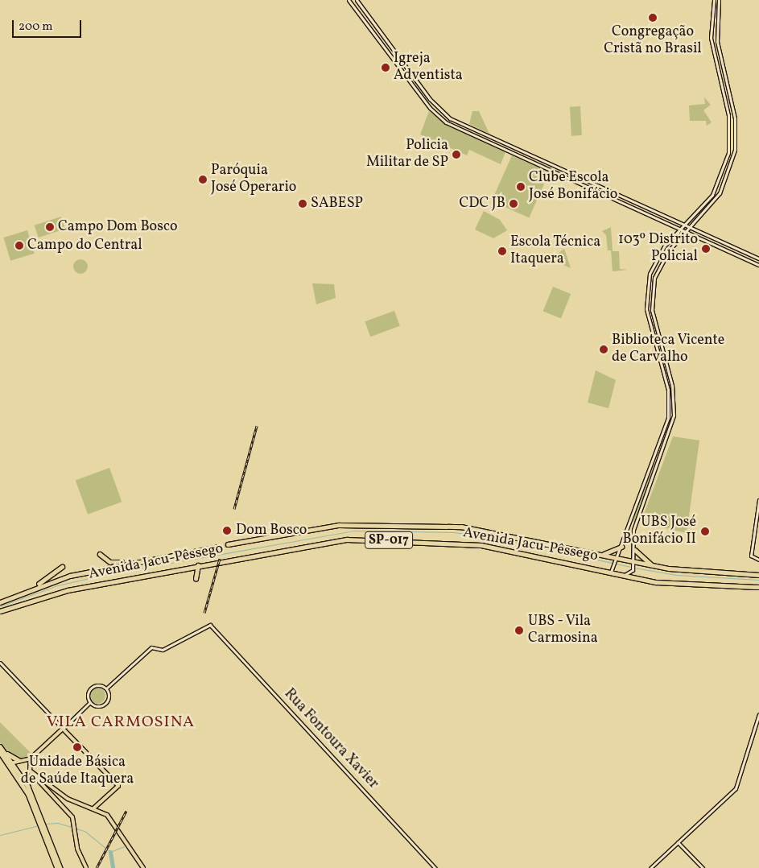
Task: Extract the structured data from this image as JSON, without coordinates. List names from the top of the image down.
{
  "streets": {
    "highway": ["SP-017", "Avenida Jacu-Pêssego"],
    "main road": ["Rua Fontoura Xavier"]
  },
  "districts": ["VILA CARMOSINA"],
  "places": [
    "Congregação Cristã no Brasil",
    "Igreja Adventista",
    "Policia Militar de SP",
    "Paróquia José Operario",
    "Clube Escola José Bonifácio",
    "SABESP",
    "CDC JB",
    "Campo Dom Bosco",
    "Campo do Central",
    "103º Distrito Policial",
    "Escola Técnica Itaquera",
    "Biblioteca Vicente de Carvalho",
    "Dom Bosco",
    "UBS José Bonifácio II",
    "UBS - Vila Carmosina",
    "Unidade Básica de Saúde Itaquera"
  ],
  "scale_bar": "200 m"
}
